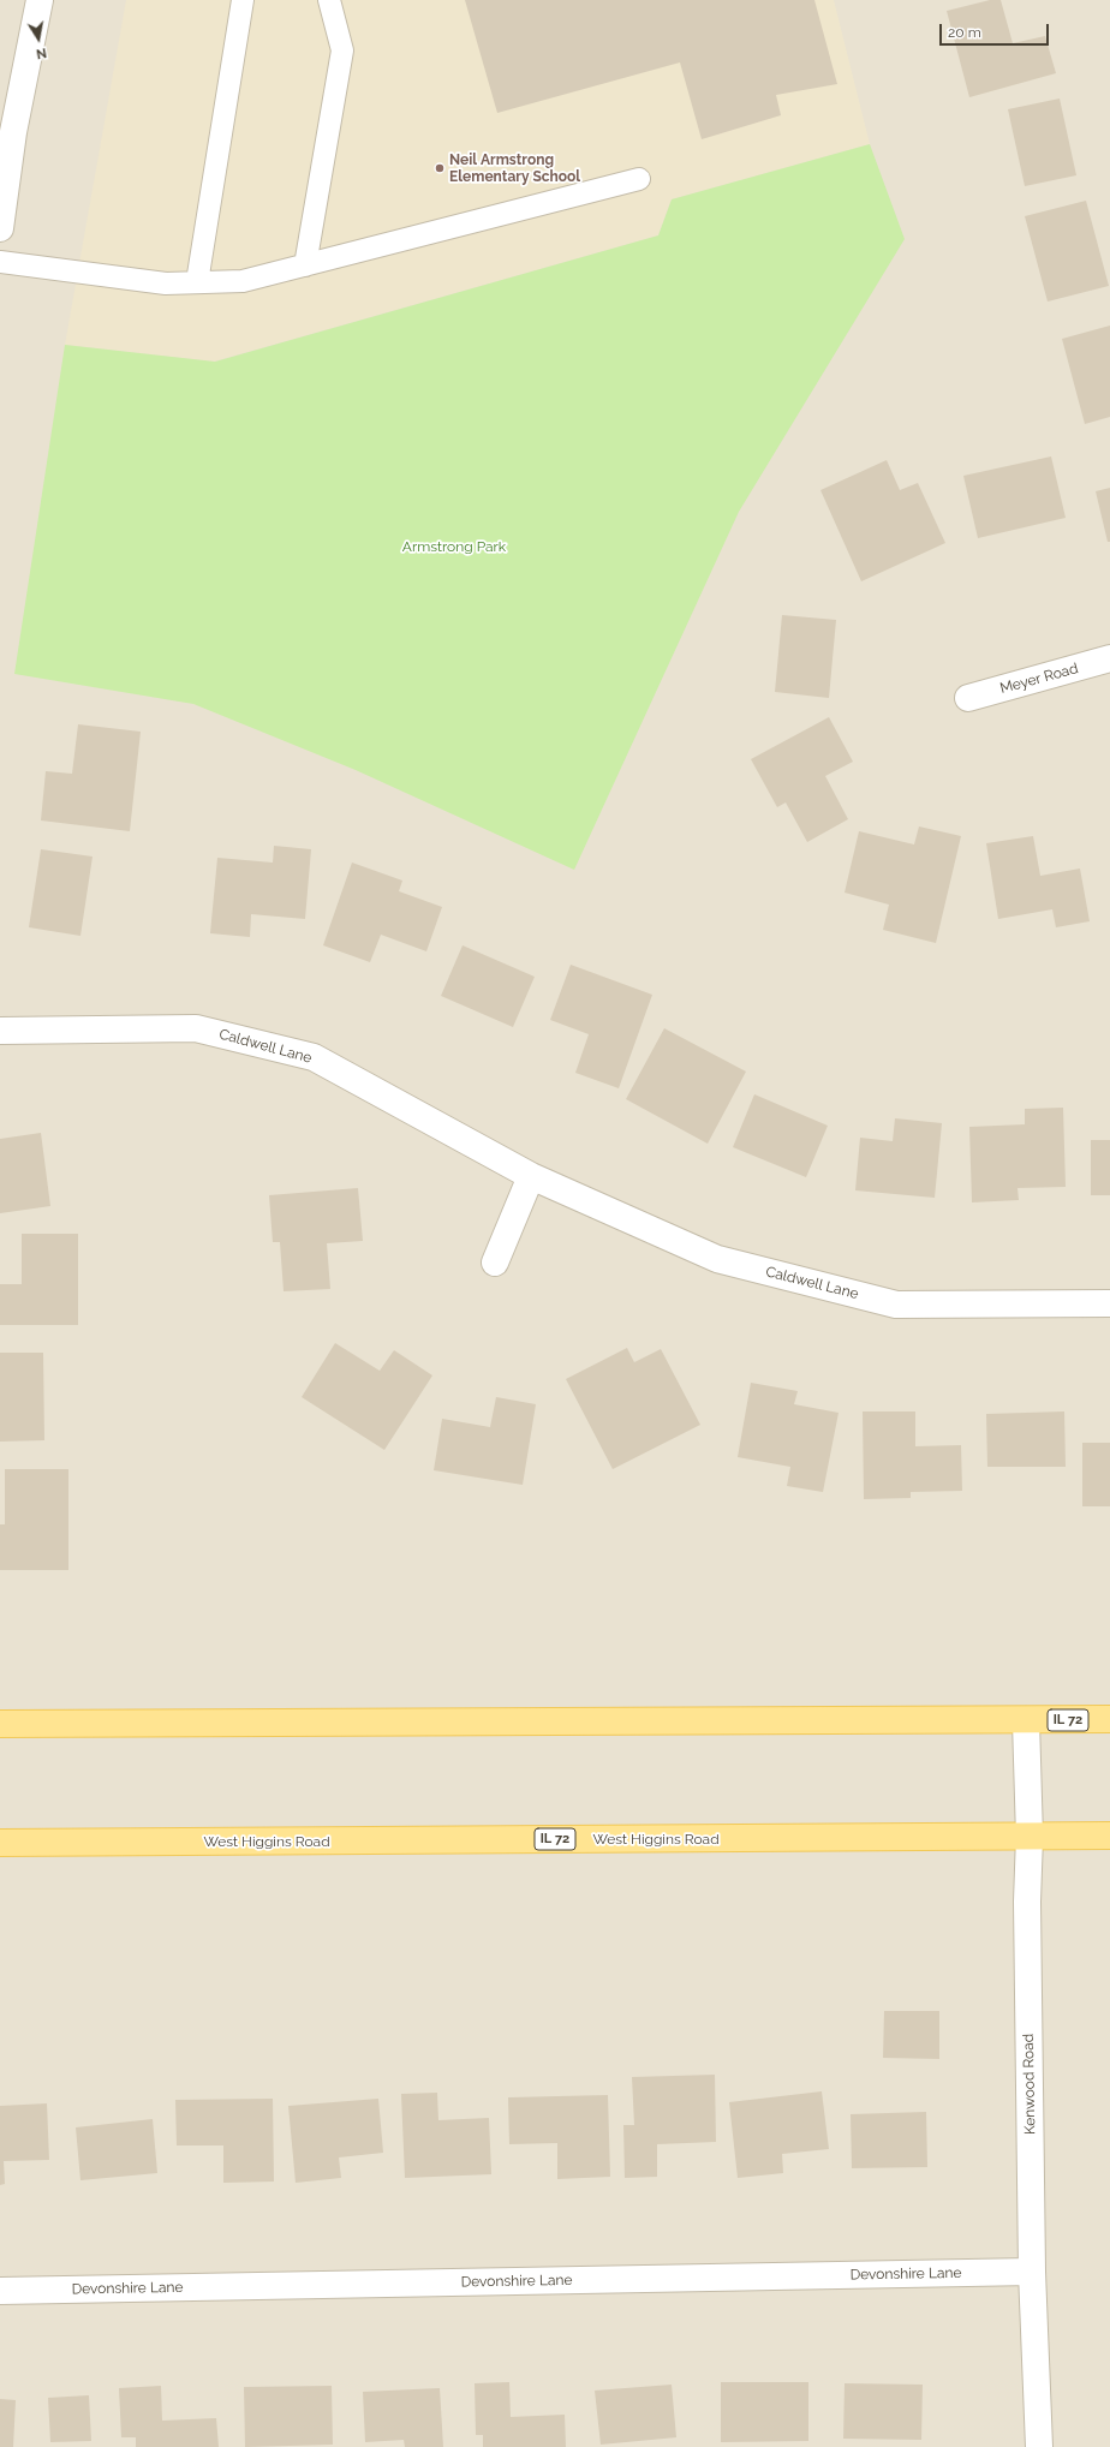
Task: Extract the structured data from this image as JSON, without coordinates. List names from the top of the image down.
{
  "streets": {
    "main road": ["IL 72", "West Higgins Road"],
    "street": [
      "Meyer Road",
      "Caldwell Lane",
      "Kenwood Road",
      "Devonshire Lane"
    ]
  },
  "crossings": [
    ["IL 72", "Kenwood Road"],
    ["West Higgins Road", "Kenwood Road"],
    ["Kenwood Road", "Devonshire Lane"]
  ],
  "parks": ["Armstrong Park"],
  "places": ["Neil Armstrong Elementary School"],
  "scale_bar": "20 m",
  "north": "bottom"
}
